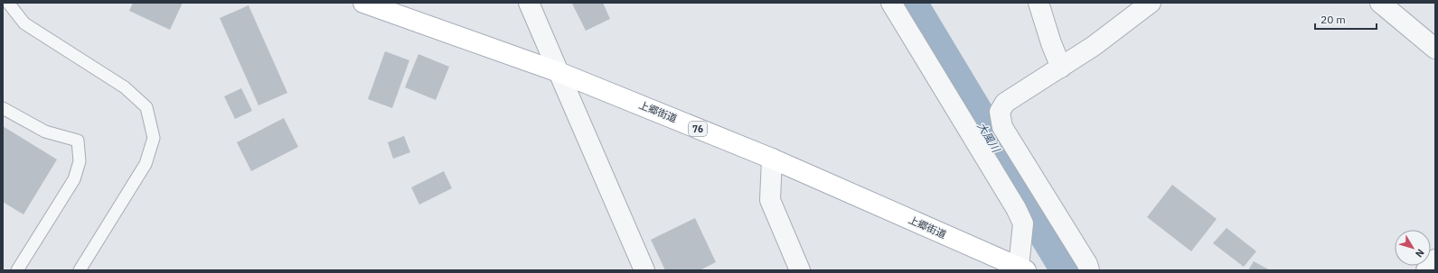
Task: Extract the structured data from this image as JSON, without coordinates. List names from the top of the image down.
{
  "streets": {
    "main road": ["上郷街道", "76"]
  },
  "water": ["大風川"],
  "scale_bar": "20 m",
  "north": "bottom right"
}
